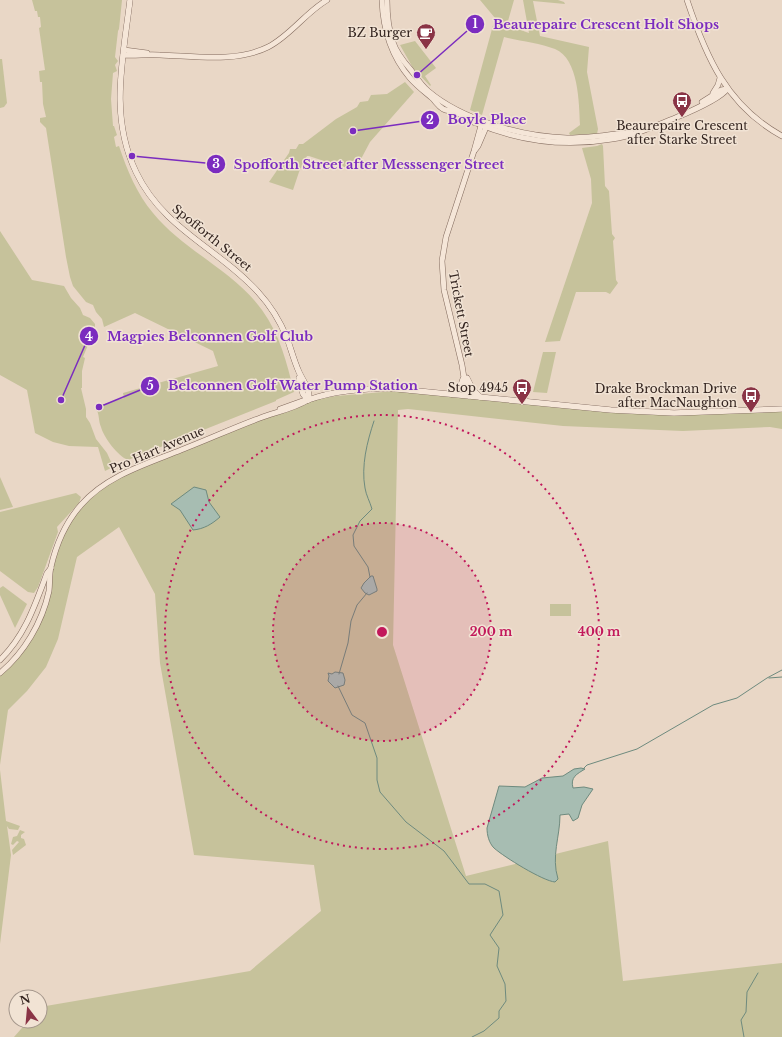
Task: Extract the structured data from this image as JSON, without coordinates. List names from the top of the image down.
{
  "streets": {
    "main road": ["Spofforth Street"],
    "street": ["Trickett Street", "Pro Hart Avenue"]
  },
  "crossings": [
    ["Spofforth Street", "Pro Hart Avenue"]
  ],
  "places": {
    "cafe": ["BZ Burger"],
    "other": [
      "Beaurepaire Crescent Holt Shops",
      "Boyle Place",
      "Spofforth Street after Messsenger Street",
      "Magpies Belconnen Golf Club",
      "Belconnen Golf Water Pump Station"
    ],
    "bus stop": ["Beaurepaire Crescent after Starke Street", "Stop 4945", "Drake Brockman Drive after MacNaughton"]
  },
  "north": "top",
  "rings": ["200 m", "400 m"]
}
